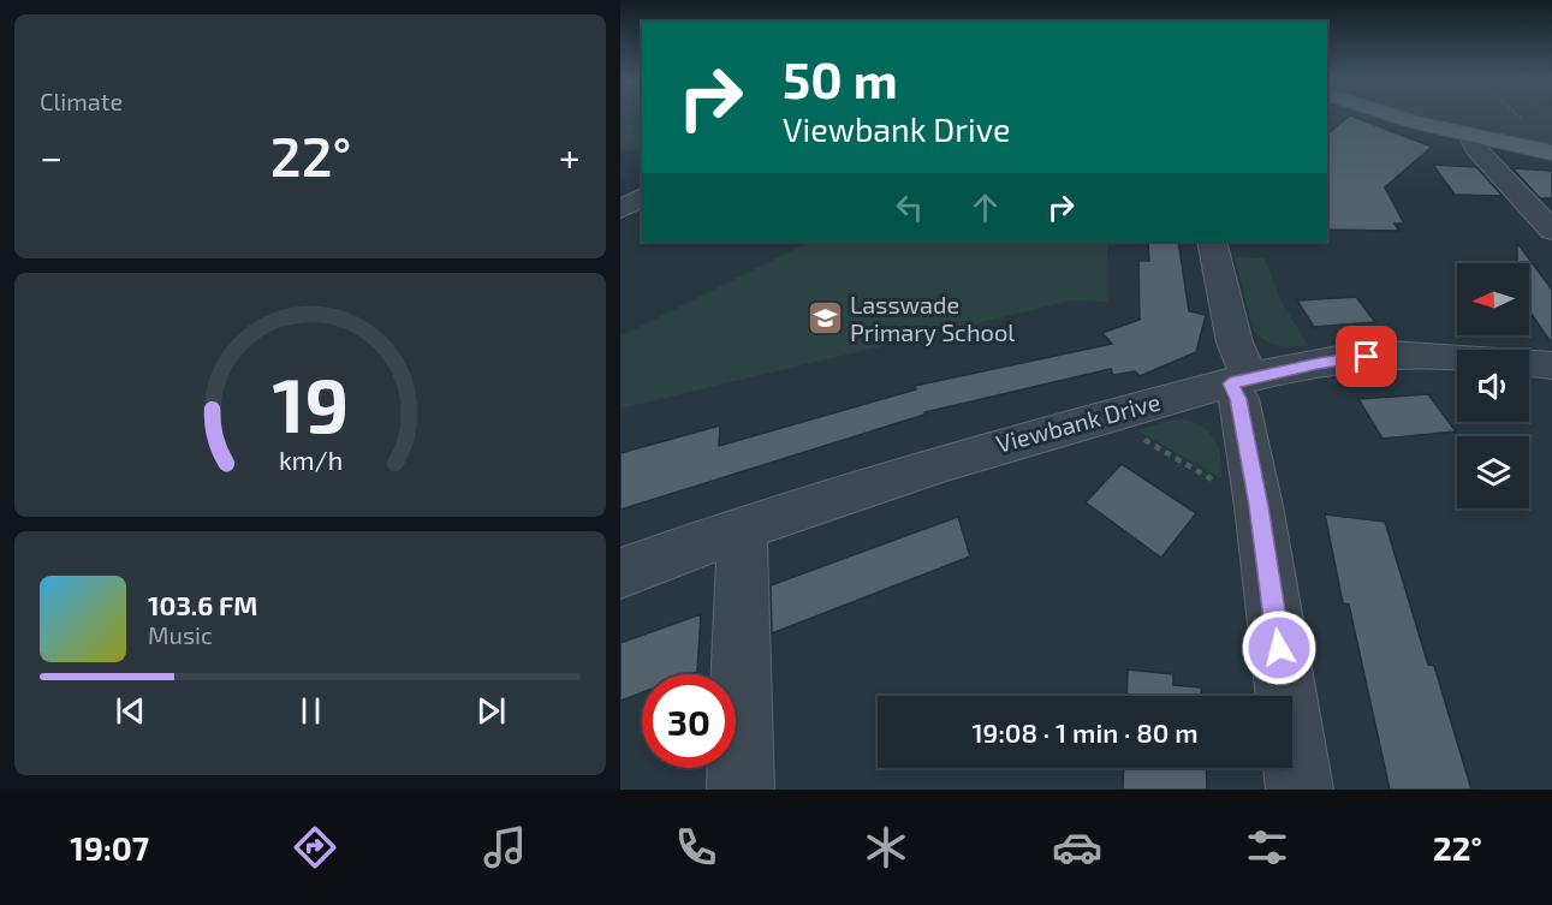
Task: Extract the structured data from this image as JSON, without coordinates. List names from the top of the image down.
{
  "streets": {
    "street": ["Viewbank Drive"]
  },
  "places": {
    "school or university": ["Lasswade Primary School"]
  },
  "north": "left",
  "page": {
    "tile": "Climate",
    "turn": ["50 m", "Viewbank Drive"],
    "heat": ["−", "22°", "+"],
    "song": ["103.6 FM", "Music"],
    "limit": "30",
    "trip": "19:08 · 1 min · 80 m",
    "tabs": ["19:07", "22°"],
    "gauge": ["19", "km/h"]
  }
}
